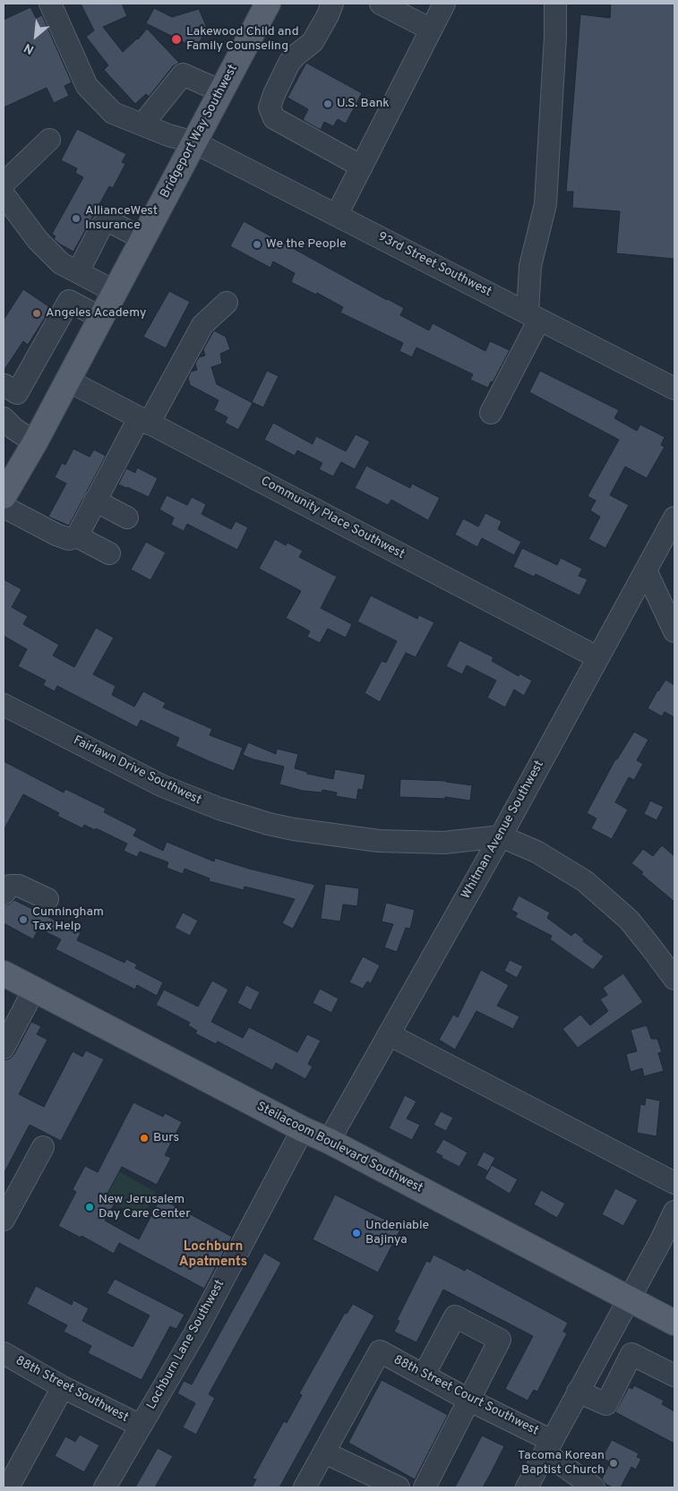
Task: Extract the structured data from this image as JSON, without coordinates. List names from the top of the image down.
{
  "streets": {
    "main road": ["Bridgeport Way Southwest", "Steilacoom Boulevard Southwest"],
    "street": [
      "93rd Street Southwest",
      "Community Place Southwest",
      "Fairlawn Drive Southwest",
      "Whitman Avenue Southwest",
      "Lochburn Lane Southwest",
      "88th Street Southwest",
      "88th Street Court Southwest"
    ]
  },
  "crossings": [
    ["Bridgeport Way Southwest", "93rd Street Southwest"],
    ["Bridgeport Way Southwest", "Community Place Southwest"],
    ["Community Place Southwest", "Whitman Avenue Southwest"],
    ["Fairlawn Drive Southwest", "Whitman Avenue Southwest"],
    ["Whitman Avenue Southwest", "Steilacoom Boulevard Southwest"],
    ["Steilacoom Boulevard Southwest", "Lochburn Lane Southwest"],
    ["Lochburn Lane Southwest", "88th Street Southwest"]
  ],
  "districts": ["Lochburn Apatments"],
  "places": [
    "Lakewood Child and Family Counseling",
    "U.S. Bank",
    "AllianceWest Insurance",
    "We the People",
    "Angeles Academy",
    "Cunningham Tax Help",
    "Burs",
    "New Jerusalem Day Care Center",
    "Undeniable Bajinya",
    "Tacoma Korean Baptist Church"
  ],
  "north": "bottom left"
}
